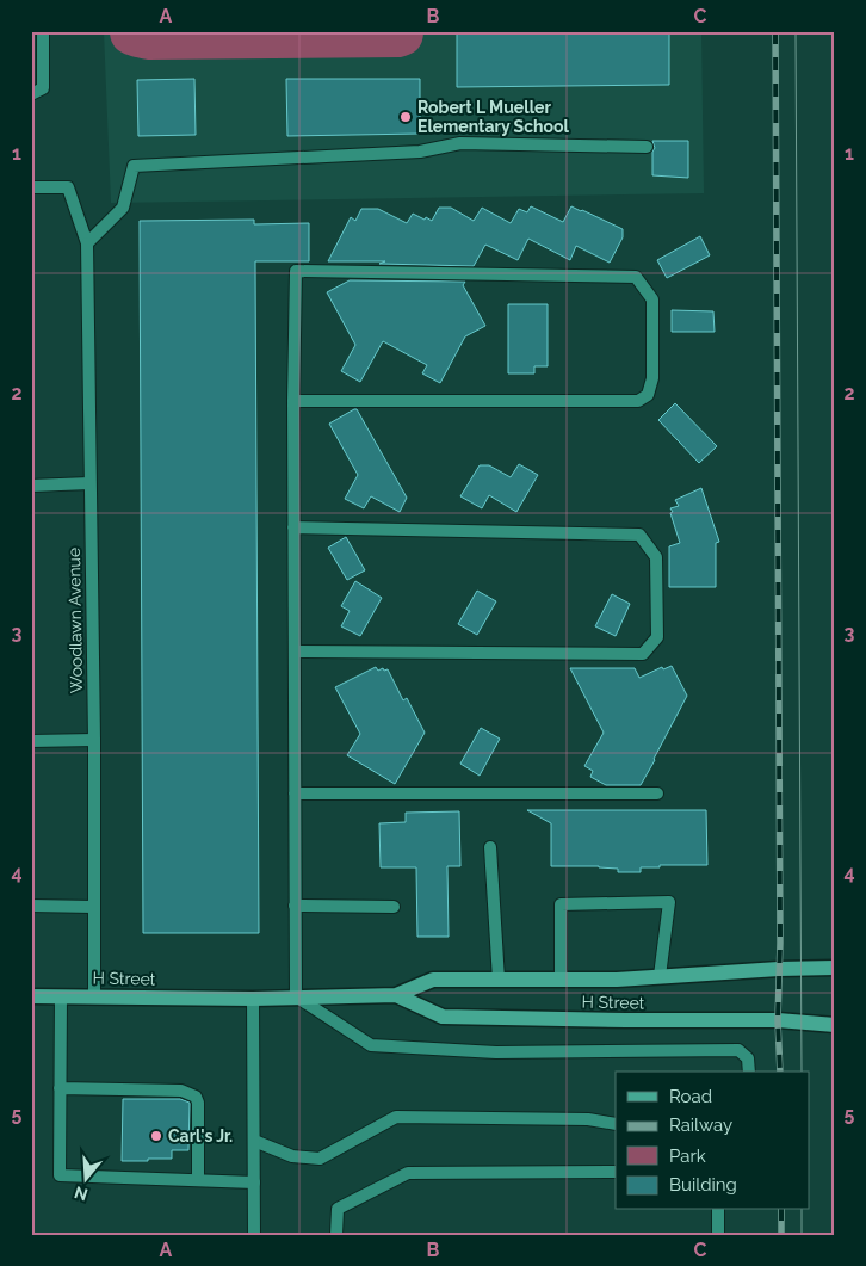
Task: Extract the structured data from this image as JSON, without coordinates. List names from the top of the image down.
{
  "streets": {
    "main road": ["H Street"],
    "street": ["Woodlawn Avenue"]
  },
  "crossings": [
    ["Woodlawn Avenue", "H Street"]
  ],
  "places": ["Robert L Mueller Elementary School", "Carl's Jr."],
  "legend": [
    "Road",
    "Railway",
    "Park",
    "Building"
  ],
  "north": "bottom",
  "grid": {
    "columns": ["A", "B", "C"],
    "rows": [
      "1",
      "2",
      "3",
      "4",
      "5"
    ]
  }
}
